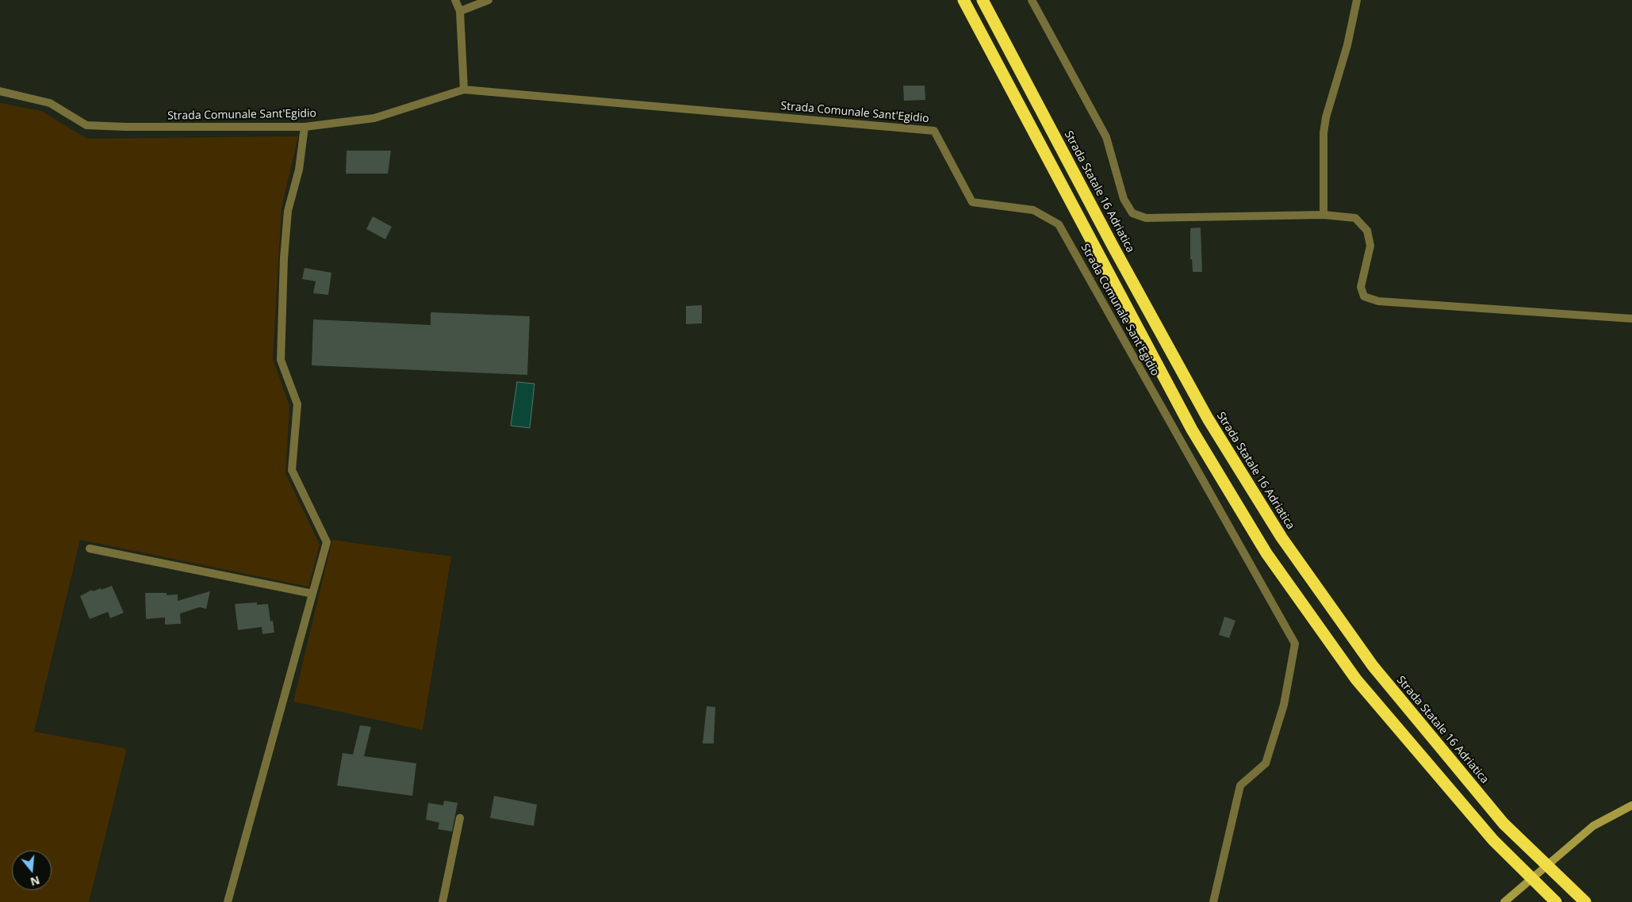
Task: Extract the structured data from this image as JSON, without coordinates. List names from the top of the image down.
{
  "streets": {
    "highway": ["Strada Statale 16 Adriatica"],
    "street": ["Strada Comunale Sant'Egidio"]
  },
  "north": "bottom"
}
